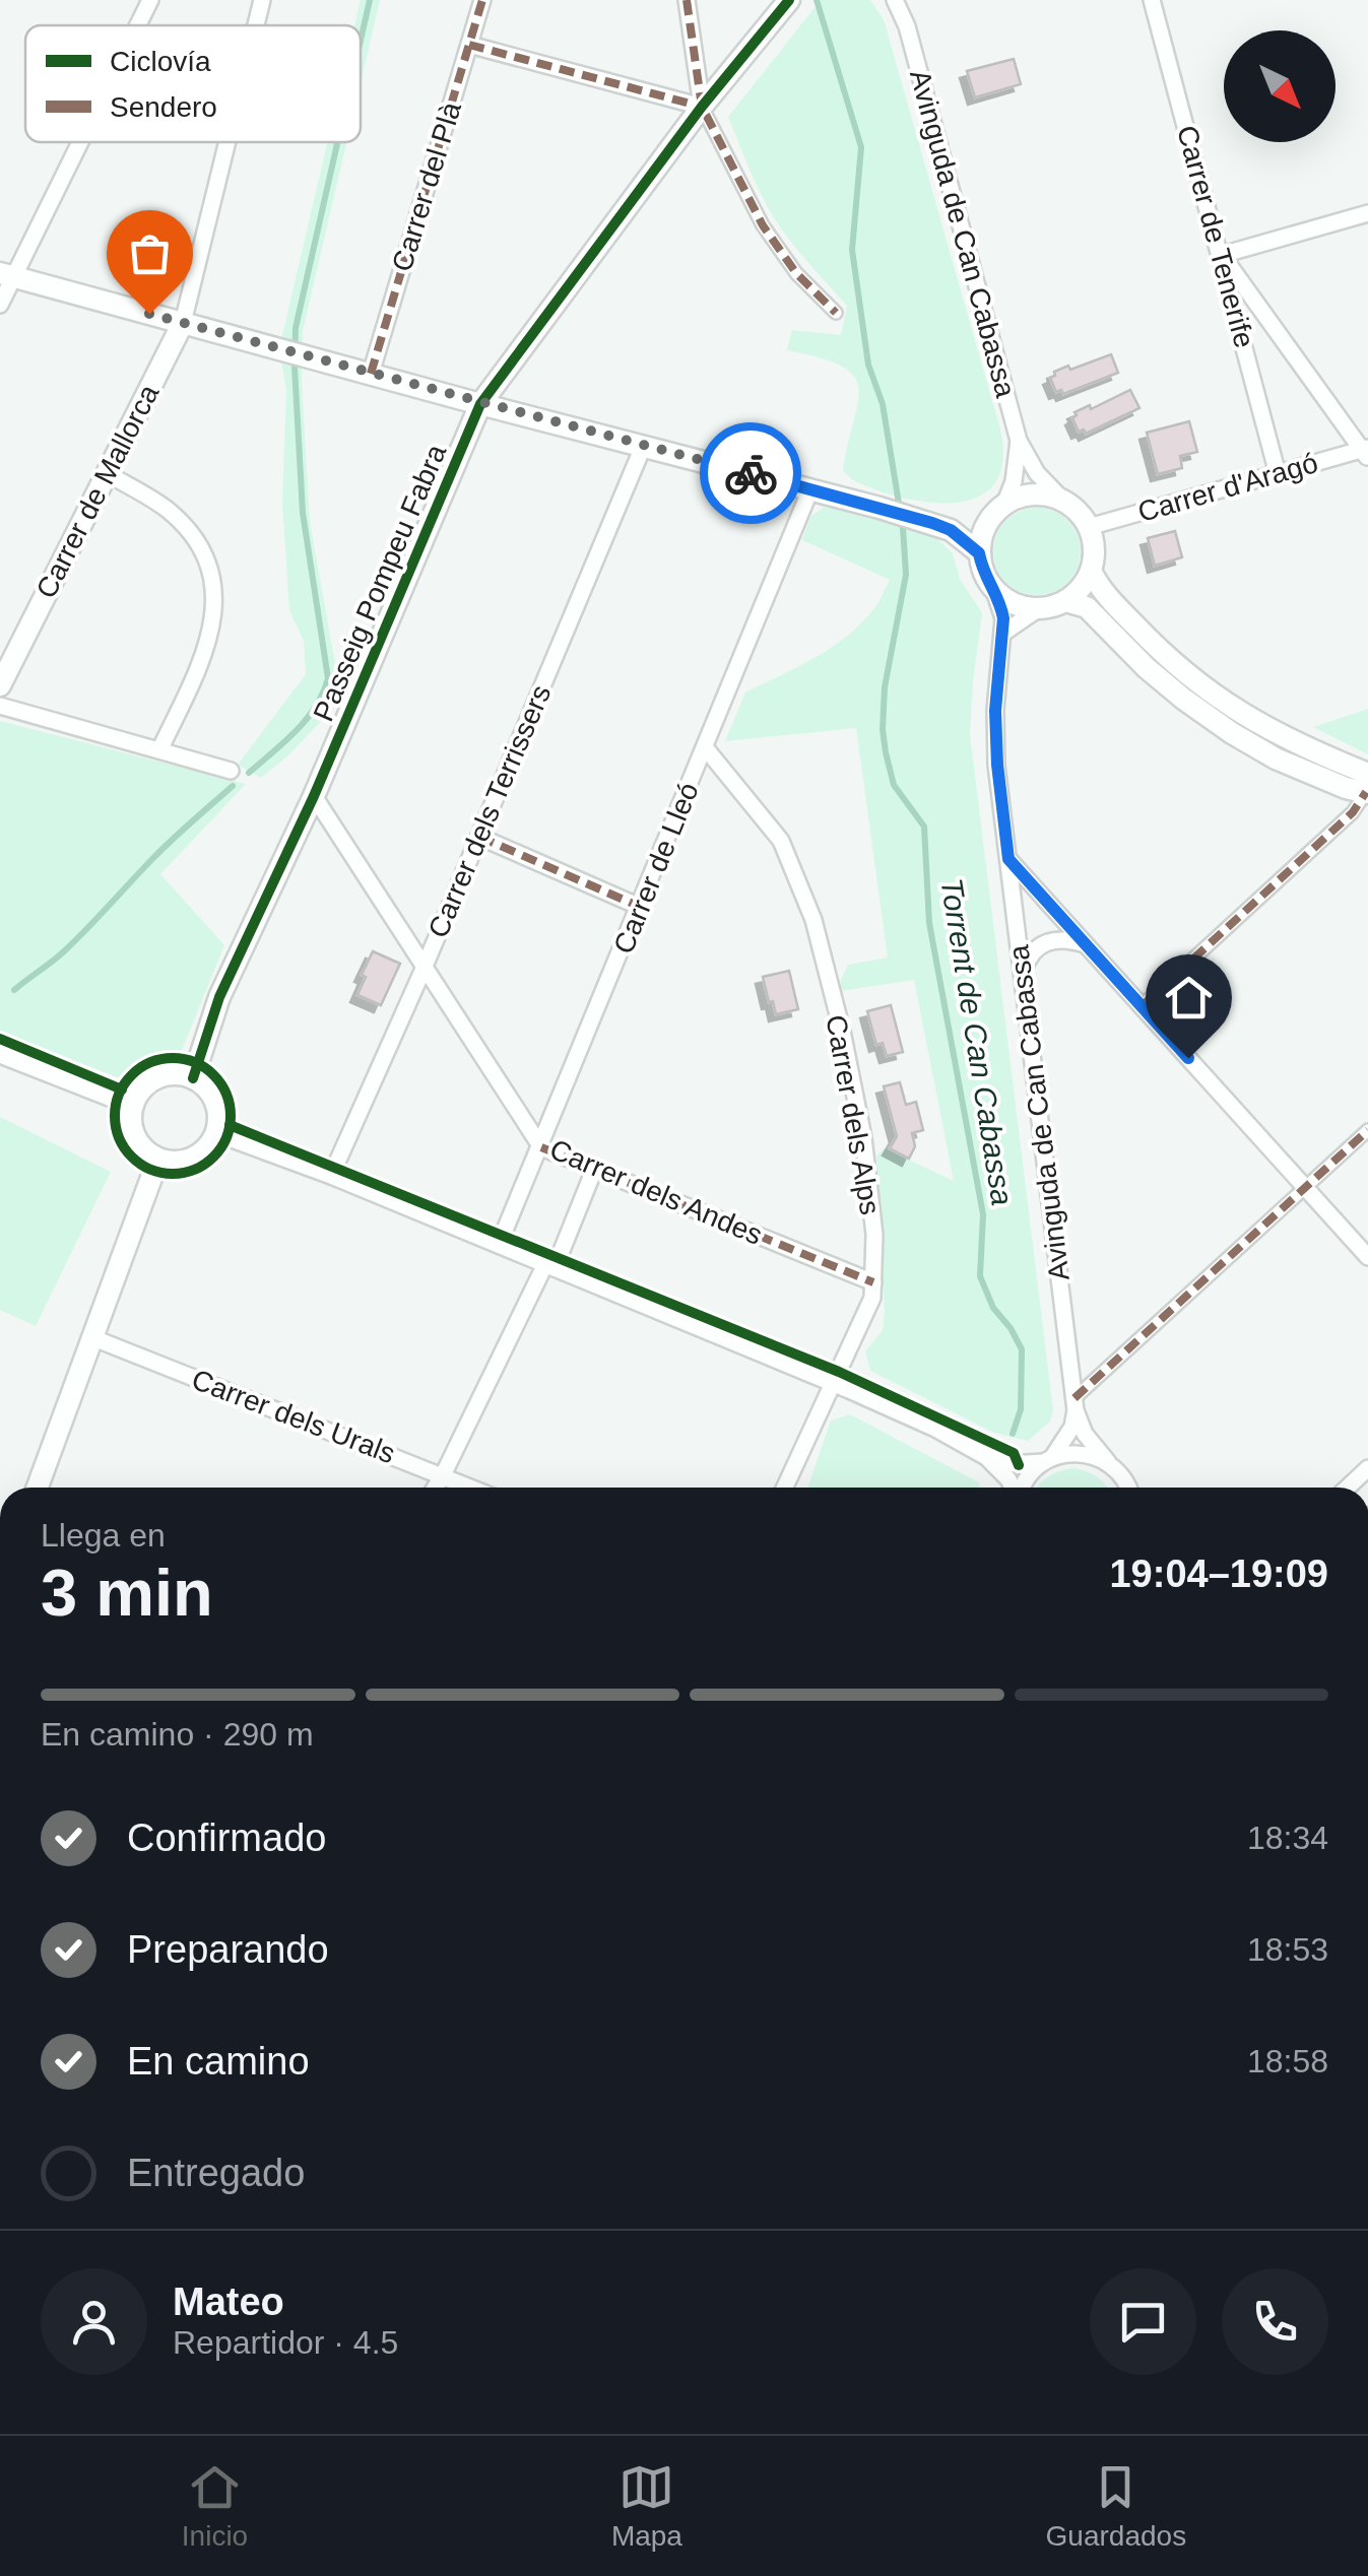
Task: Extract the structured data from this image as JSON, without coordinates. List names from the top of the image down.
{
  "streets": {
    "street": [
      "Carrer del Plà",
      "Avinguda de Can Cabassa",
      "Carrer de Tenerife",
      "Carrer d'Aragó",
      "Carrer de Mallorca",
      "Passeig Pompeu Fabra",
      "Carrer dels Terrissers",
      "Carrer de Lleó",
      "Carrer dels Alps",
      "Carrer dels Andes",
      "Carrer dels Urals"
    ]
  },
  "crossings": [
    ["Avinguda de Can Cabassa", "Carrer d'Aragó"],
    ["Carrer de Tenerife", "Carrer d'Aragó"],
    ["Passeig Pompeu Fabra", "Carrer dels Andes"],
    ["Carrer dels Terrissers", "Carrer dels Andes"],
    ["Carrer de Lleó", "Carrer dels Alps"],
    ["Carrer de Lleó", "Carrer dels Andes"],
    ["Carrer dels Alps", "Carrer dels Andes"]
  ],
  "water": ["Torrent de Can Cabassa"],
  "legend": ["Ciclovía", "Sendero"],
  "north": "bottom right",
  "page": {
    "heading": ["3 min", "Llega en", "19:04–19:09"],
    "panel": ["Mateo", "Repartidor · 4.5"],
    "bar": "En camino · 290 m",
    "list": [
      ["Confirmado", "18:34"],
      ["Preparando", "18:53"],
      ["En camino", "18:58"],
      "Entregado"
    ],
    "tabs": ["Inicio", "Mapa", "Guardados"]
  }
}
